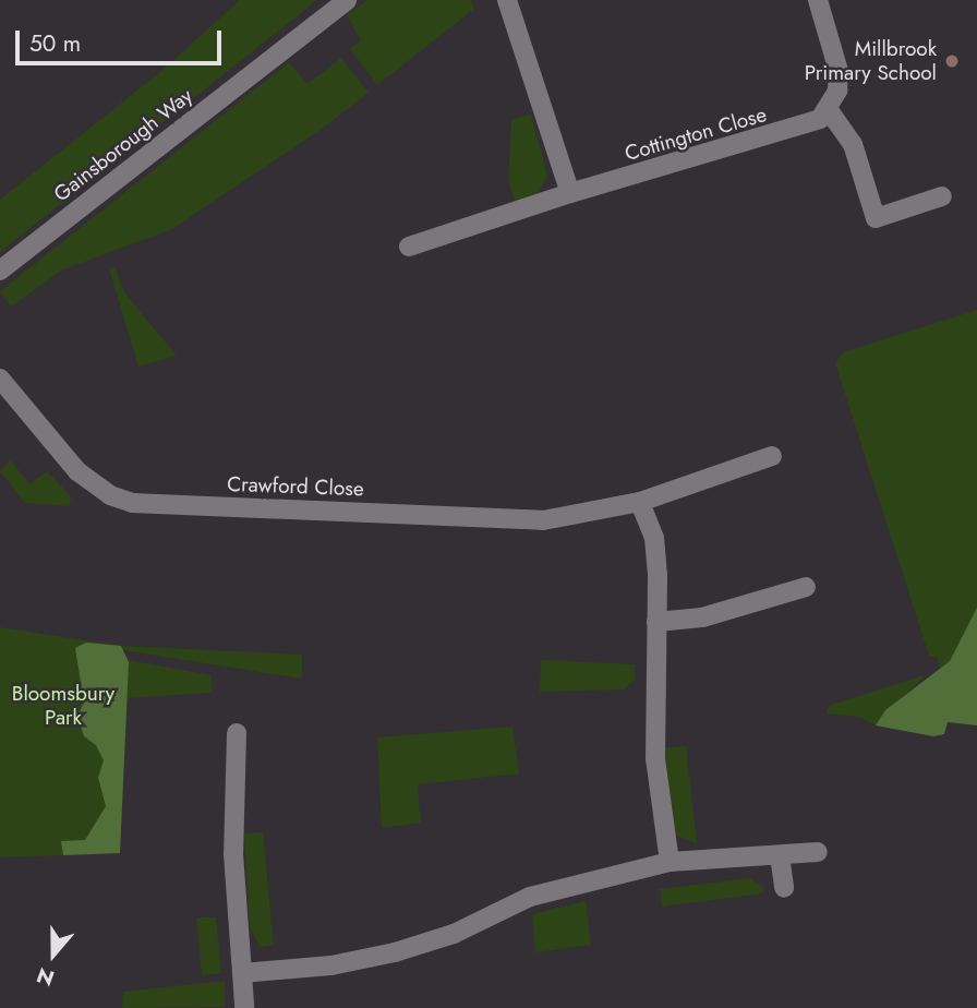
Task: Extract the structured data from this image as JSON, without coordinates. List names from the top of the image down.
{
  "streets": {
    "street": ["Cottington Close", "Gainsborough Way", "Crawford Close"]
  },
  "parks": ["Bloomsbury Park"],
  "places": ["Millbrook Primary School"],
  "scale_bar": "50 m",
  "north": "bottom"
}
